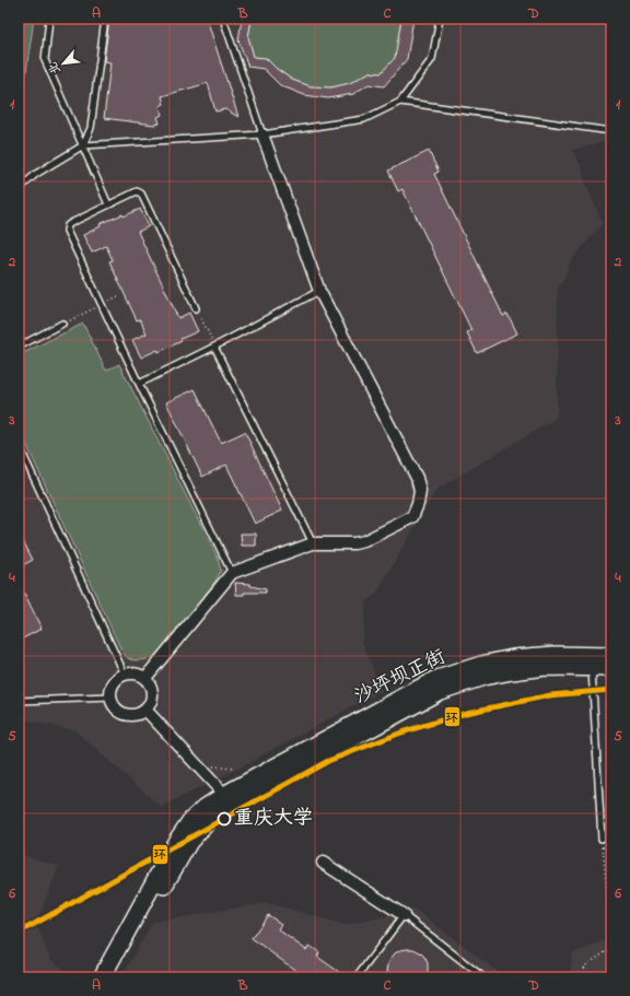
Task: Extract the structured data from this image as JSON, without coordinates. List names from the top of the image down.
{
  "streets": {
    "main road": ["沙坪坝正街"]
  },
  "places": ["重庆大学"],
  "lines": ["transit line 环"],
  "north": "bottom left",
  "grid": {
    "columns": [
      "A",
      "B",
      "C",
      "D"
    ],
    "rows": [
      "1",
      "2",
      "3",
      "4",
      "5",
      "6"
    ]
  }
}
